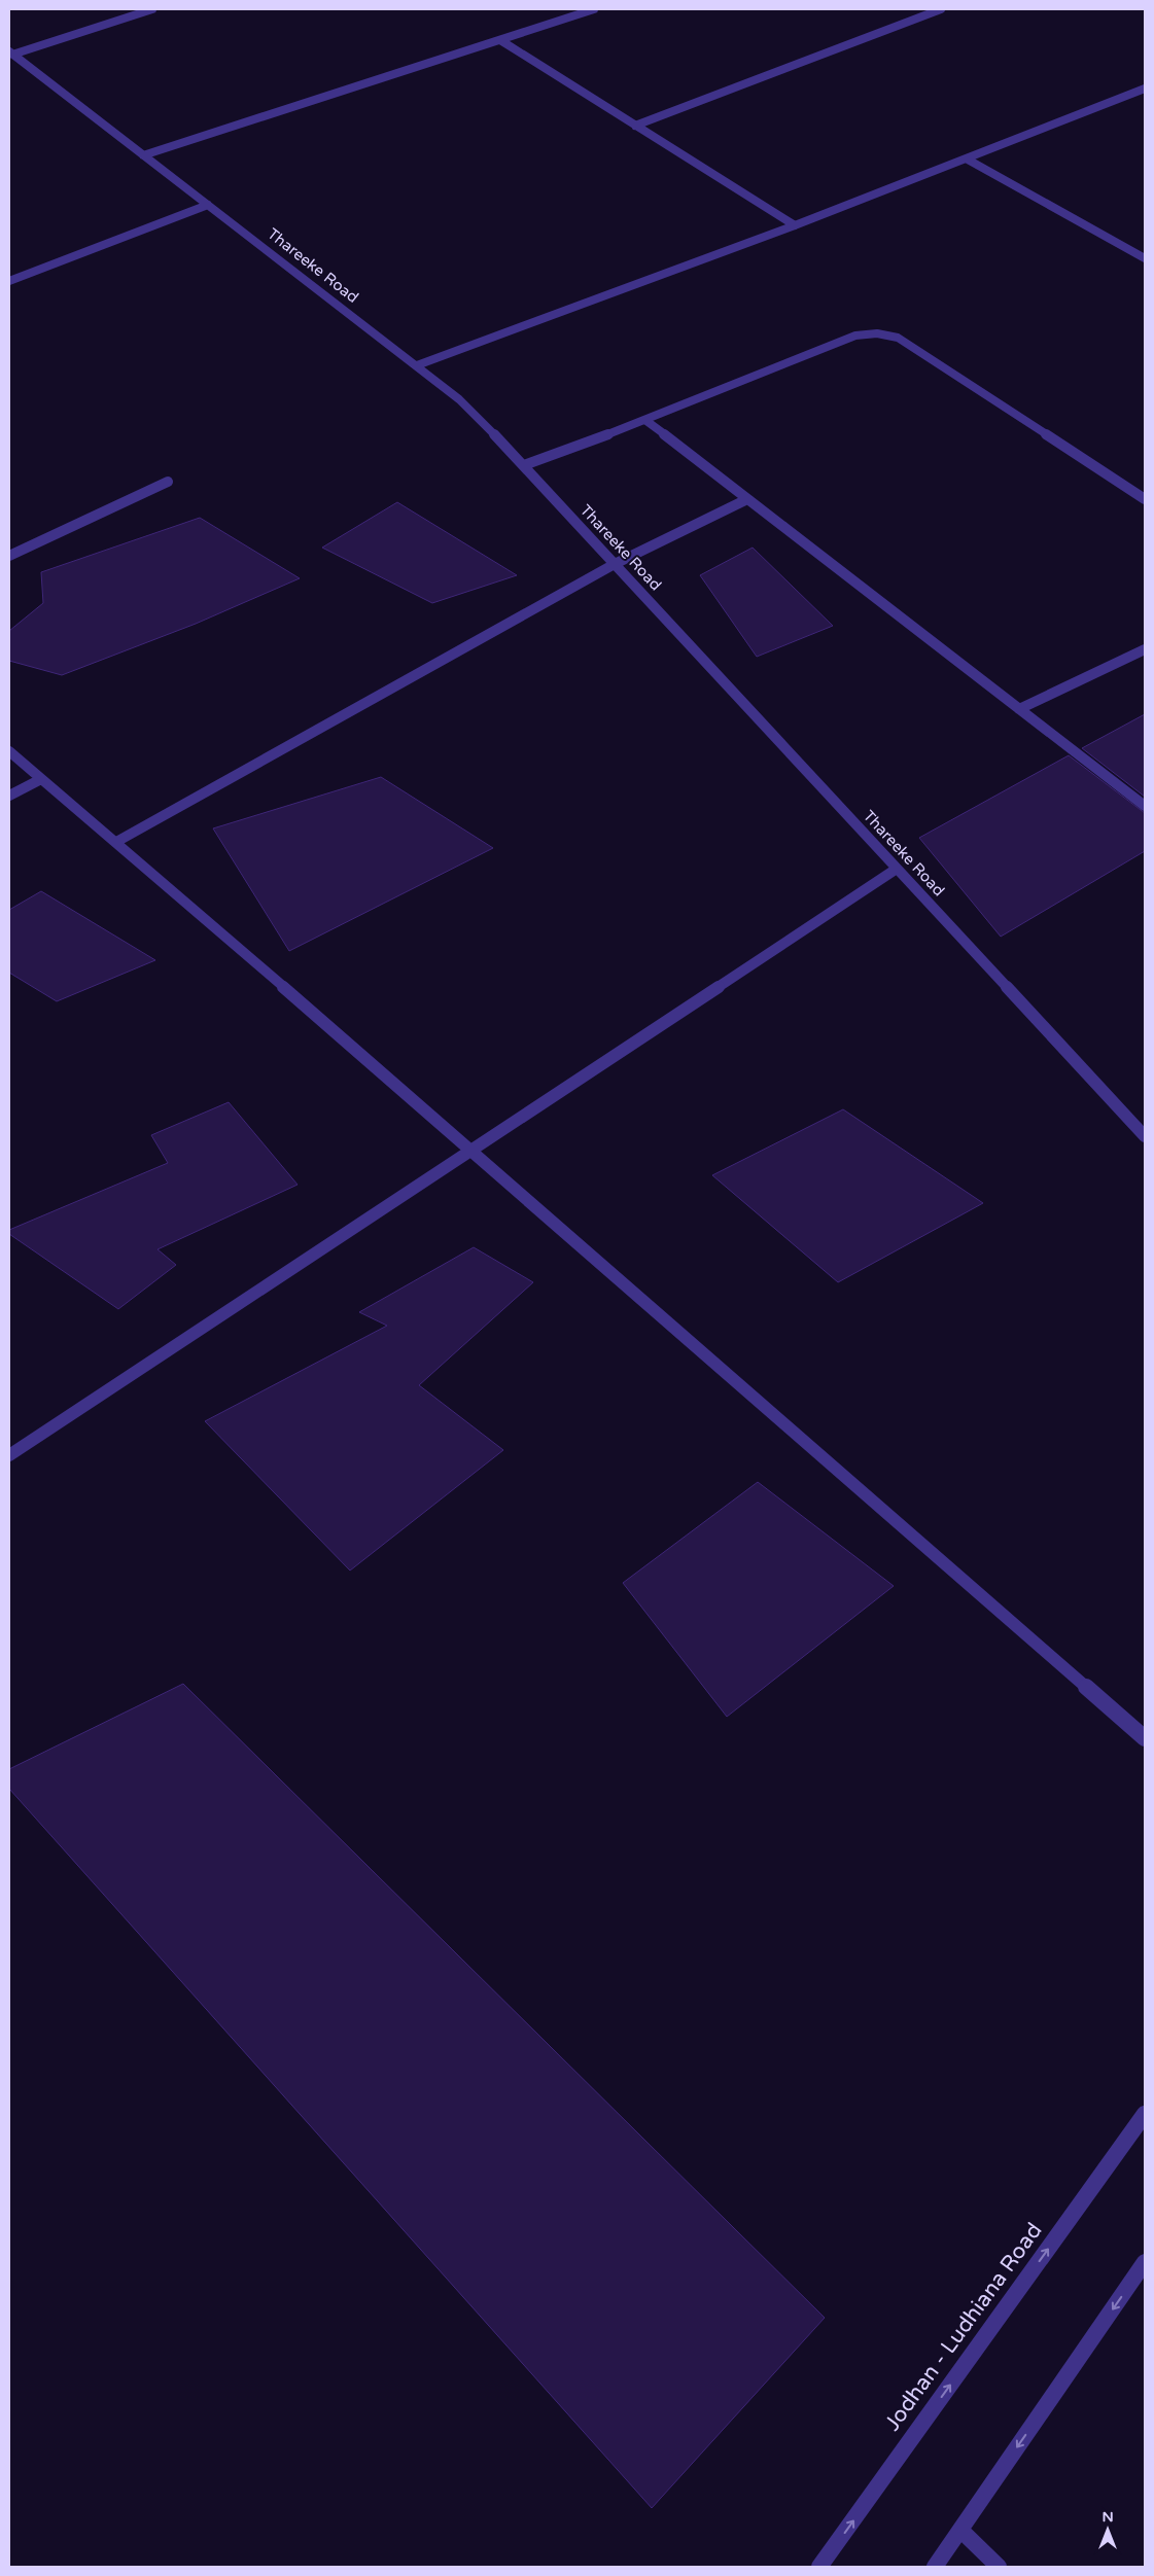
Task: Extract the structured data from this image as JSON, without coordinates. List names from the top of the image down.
{
  "streets": {
    "street": ["Thareeke Road", "Jodhan - Ludhiana Road"]
  },
  "north": "top"
}
